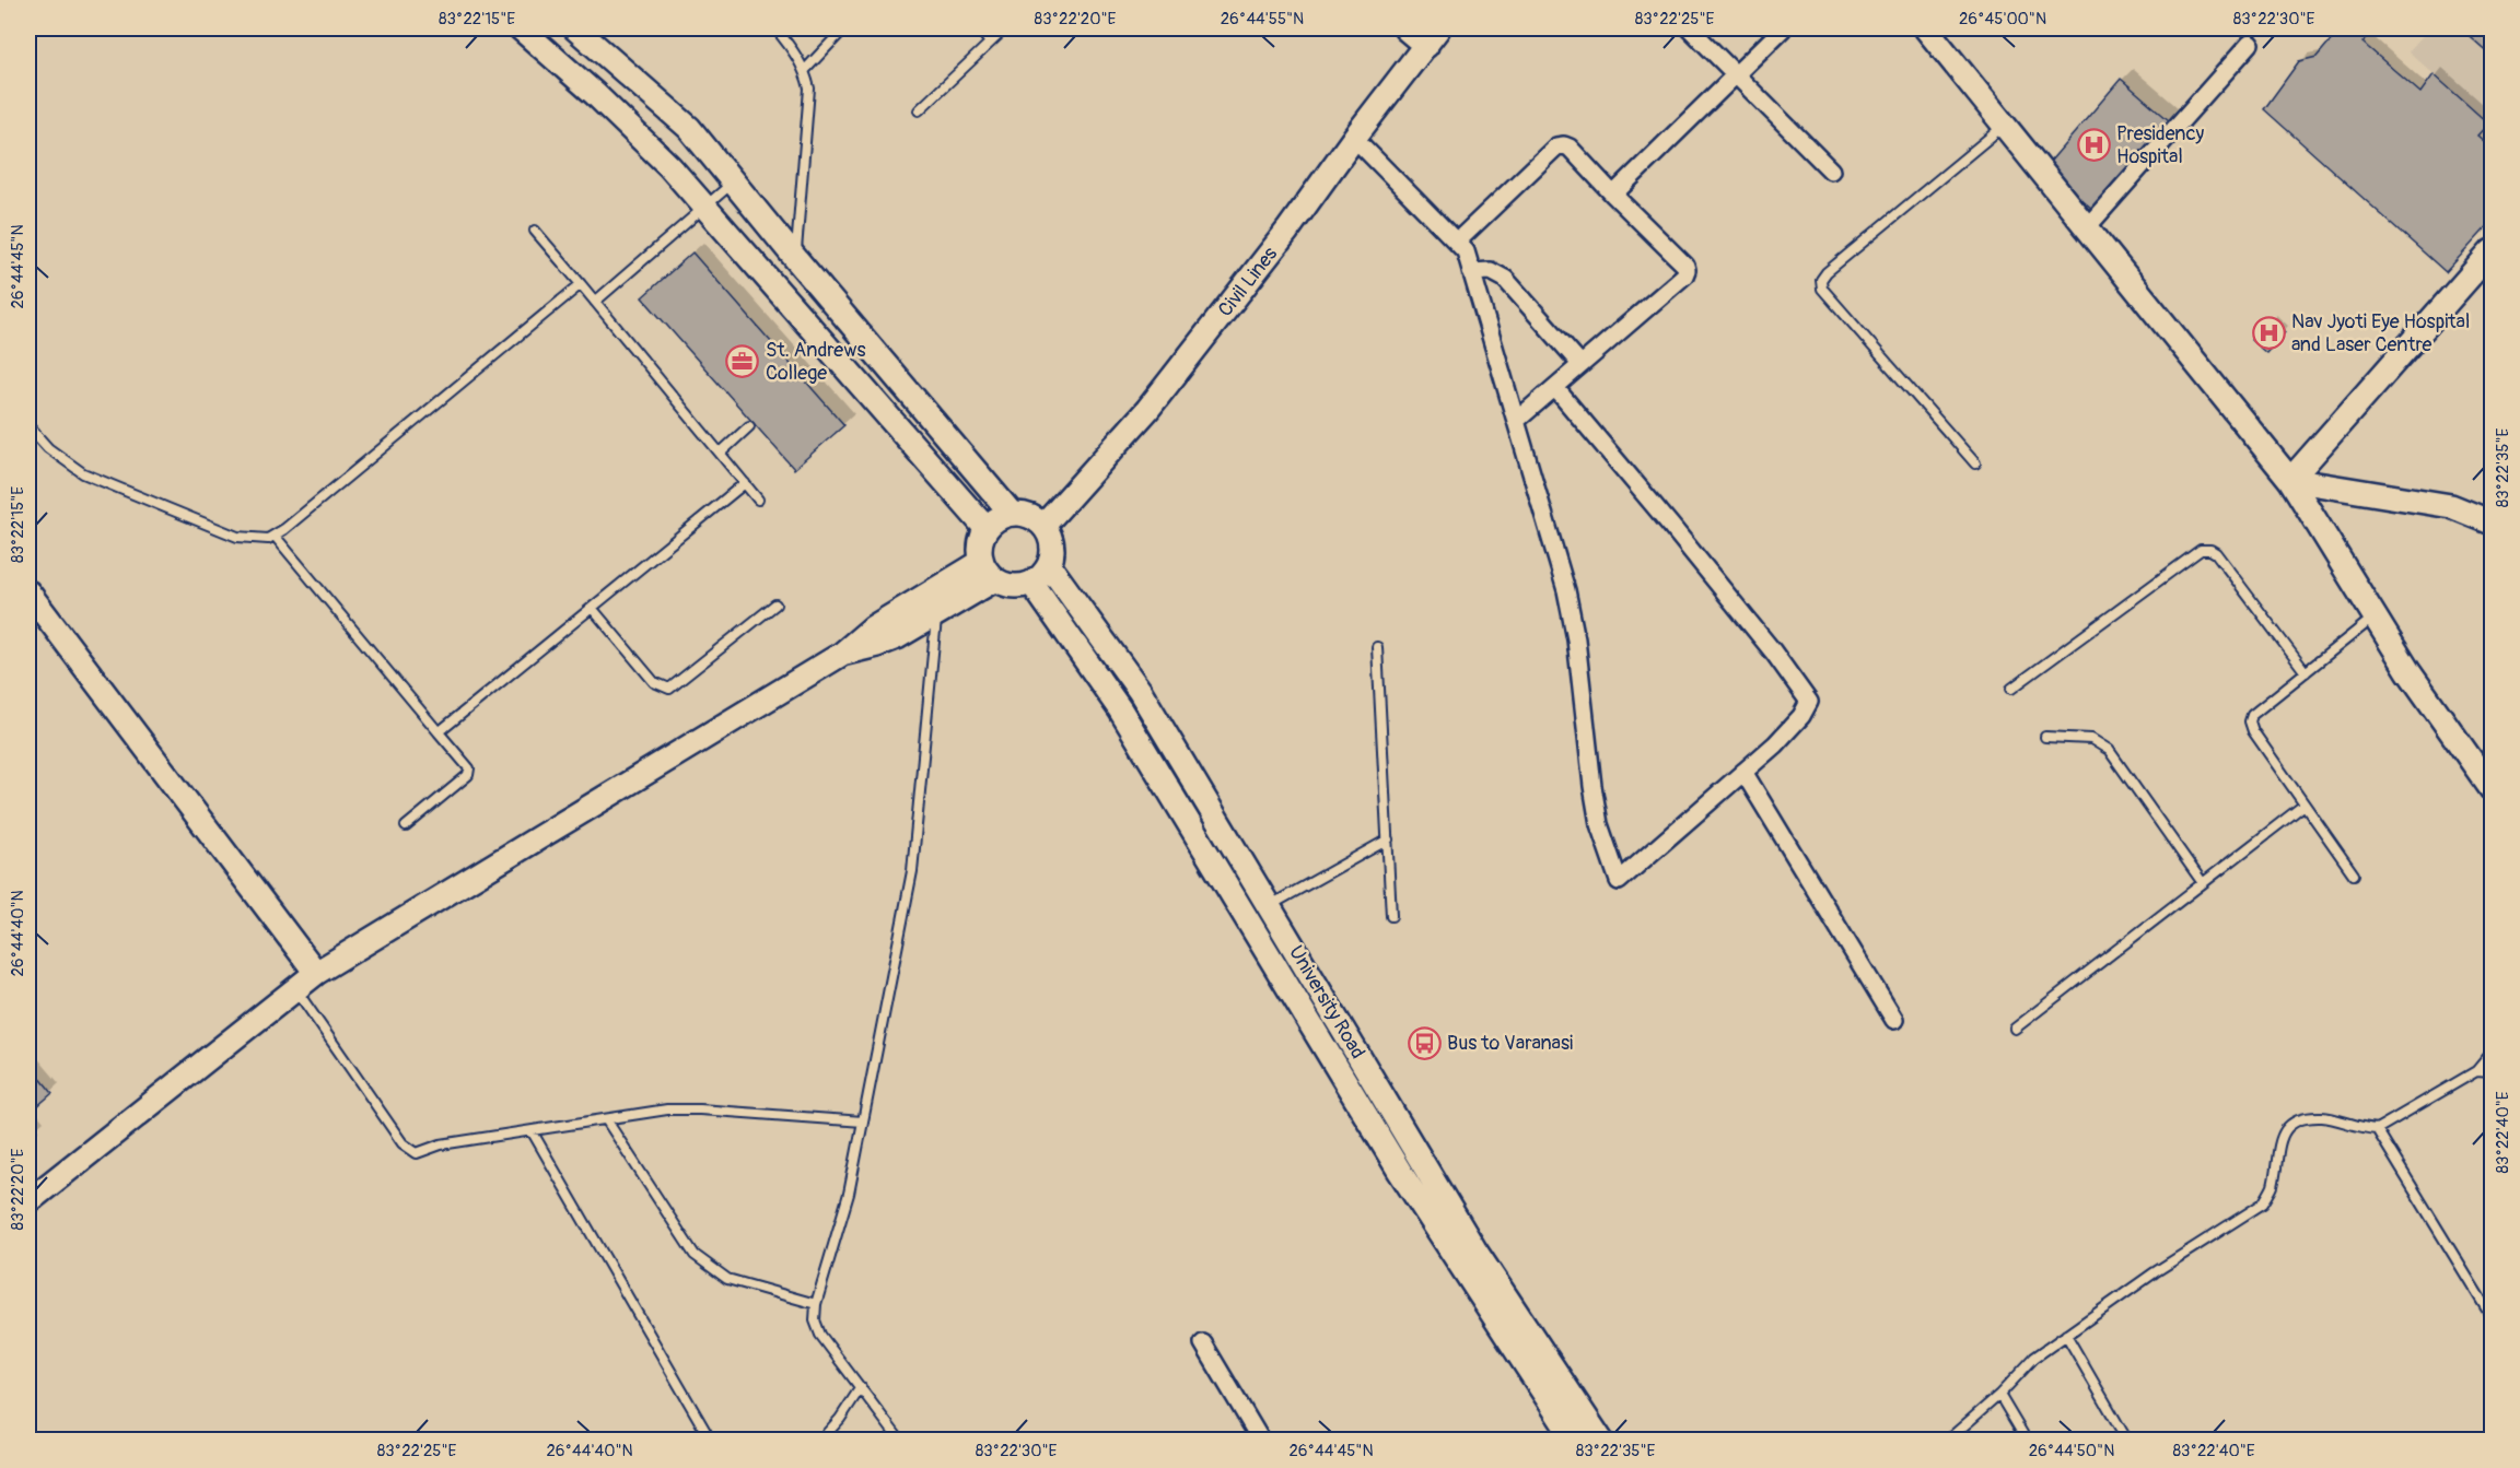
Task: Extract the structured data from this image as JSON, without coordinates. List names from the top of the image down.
{
  "streets": {
    "main road": ["Civil Lines", "University Road"]
  },
  "crossings": [
    ["Civil Lines", "University Road"]
  ],
  "places": {
    "hospital": ["Presidency Hospital", "Nav Jyoti Eye Hospital and Laser Centre"],
    "office": ["St. Andrews College"],
    "bus stop": ["Bus to Varanasi"]
  },
  "coordinates": [
    "83°22'15\"E",
    "83°22'20\"E",
    "26°44'55\"N",
    "83°22'25\"E",
    "26°45'00\"N",
    "83°22'30\"E",
    "26°44'45\"N",
    "83°22'35\"E",
    "26°44'40\"N",
    "83°22'40\"E",
    "26°44'50\"N"
  ]
}
